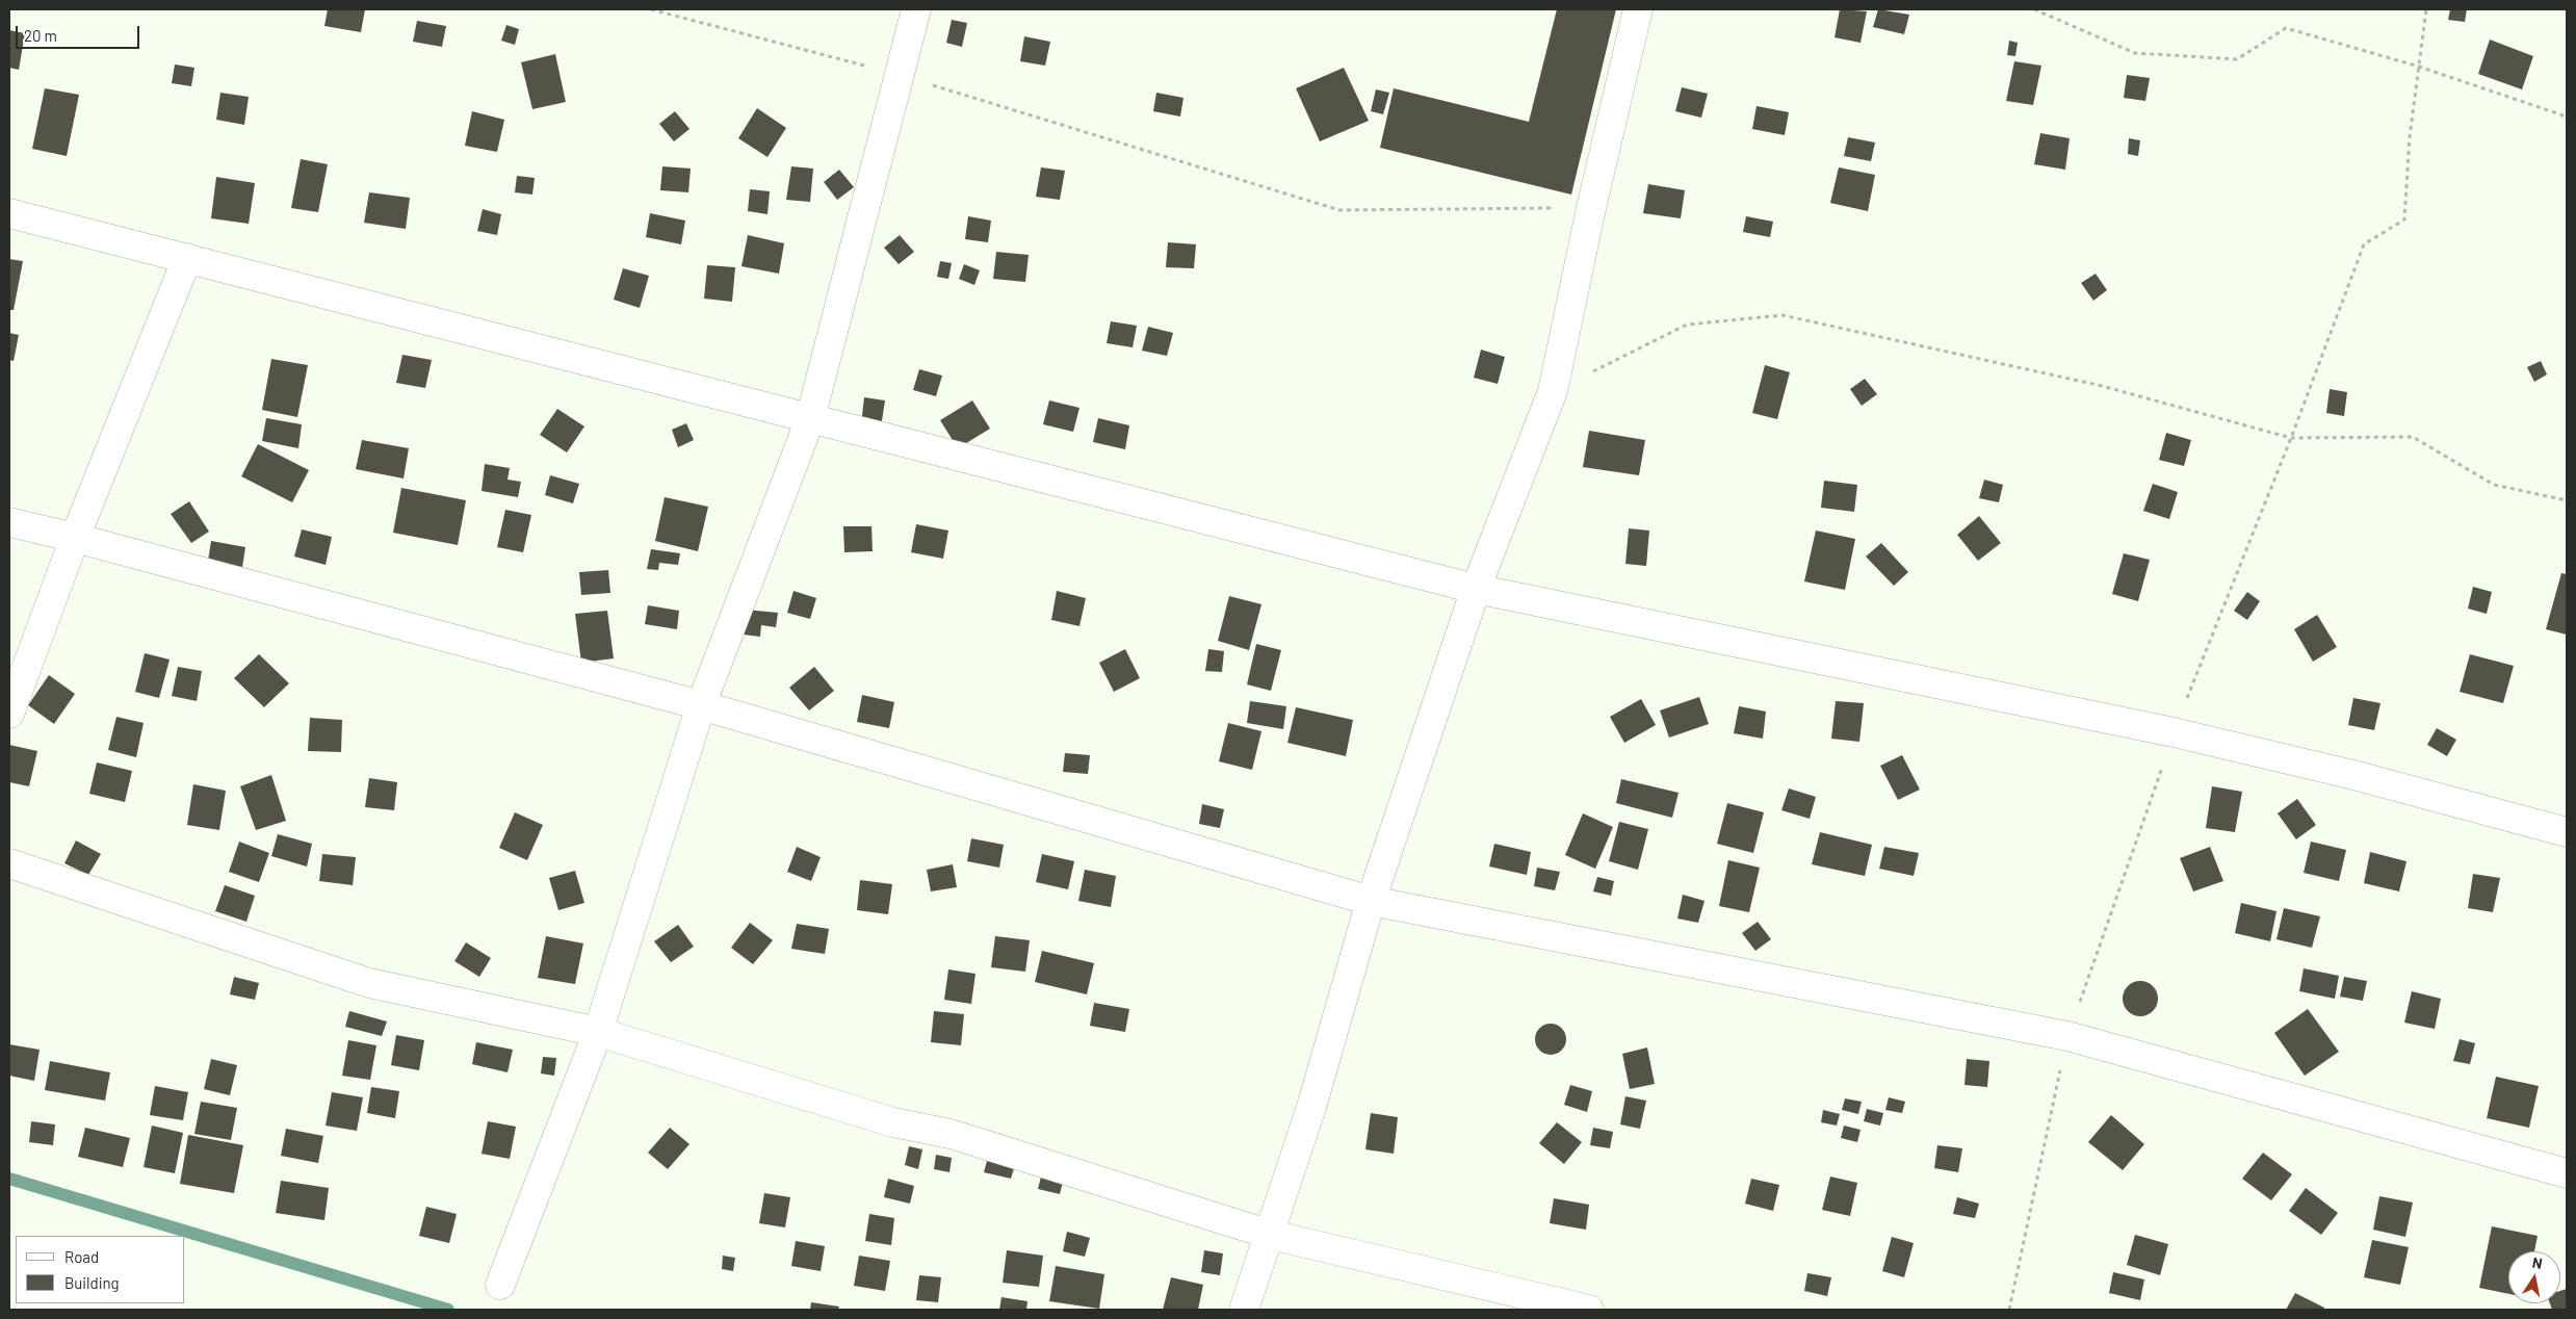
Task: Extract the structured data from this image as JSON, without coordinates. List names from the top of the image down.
{
  "legend": ["Road", "Building"],
  "scale_bar": "20 m",
  "north": "top"
}
